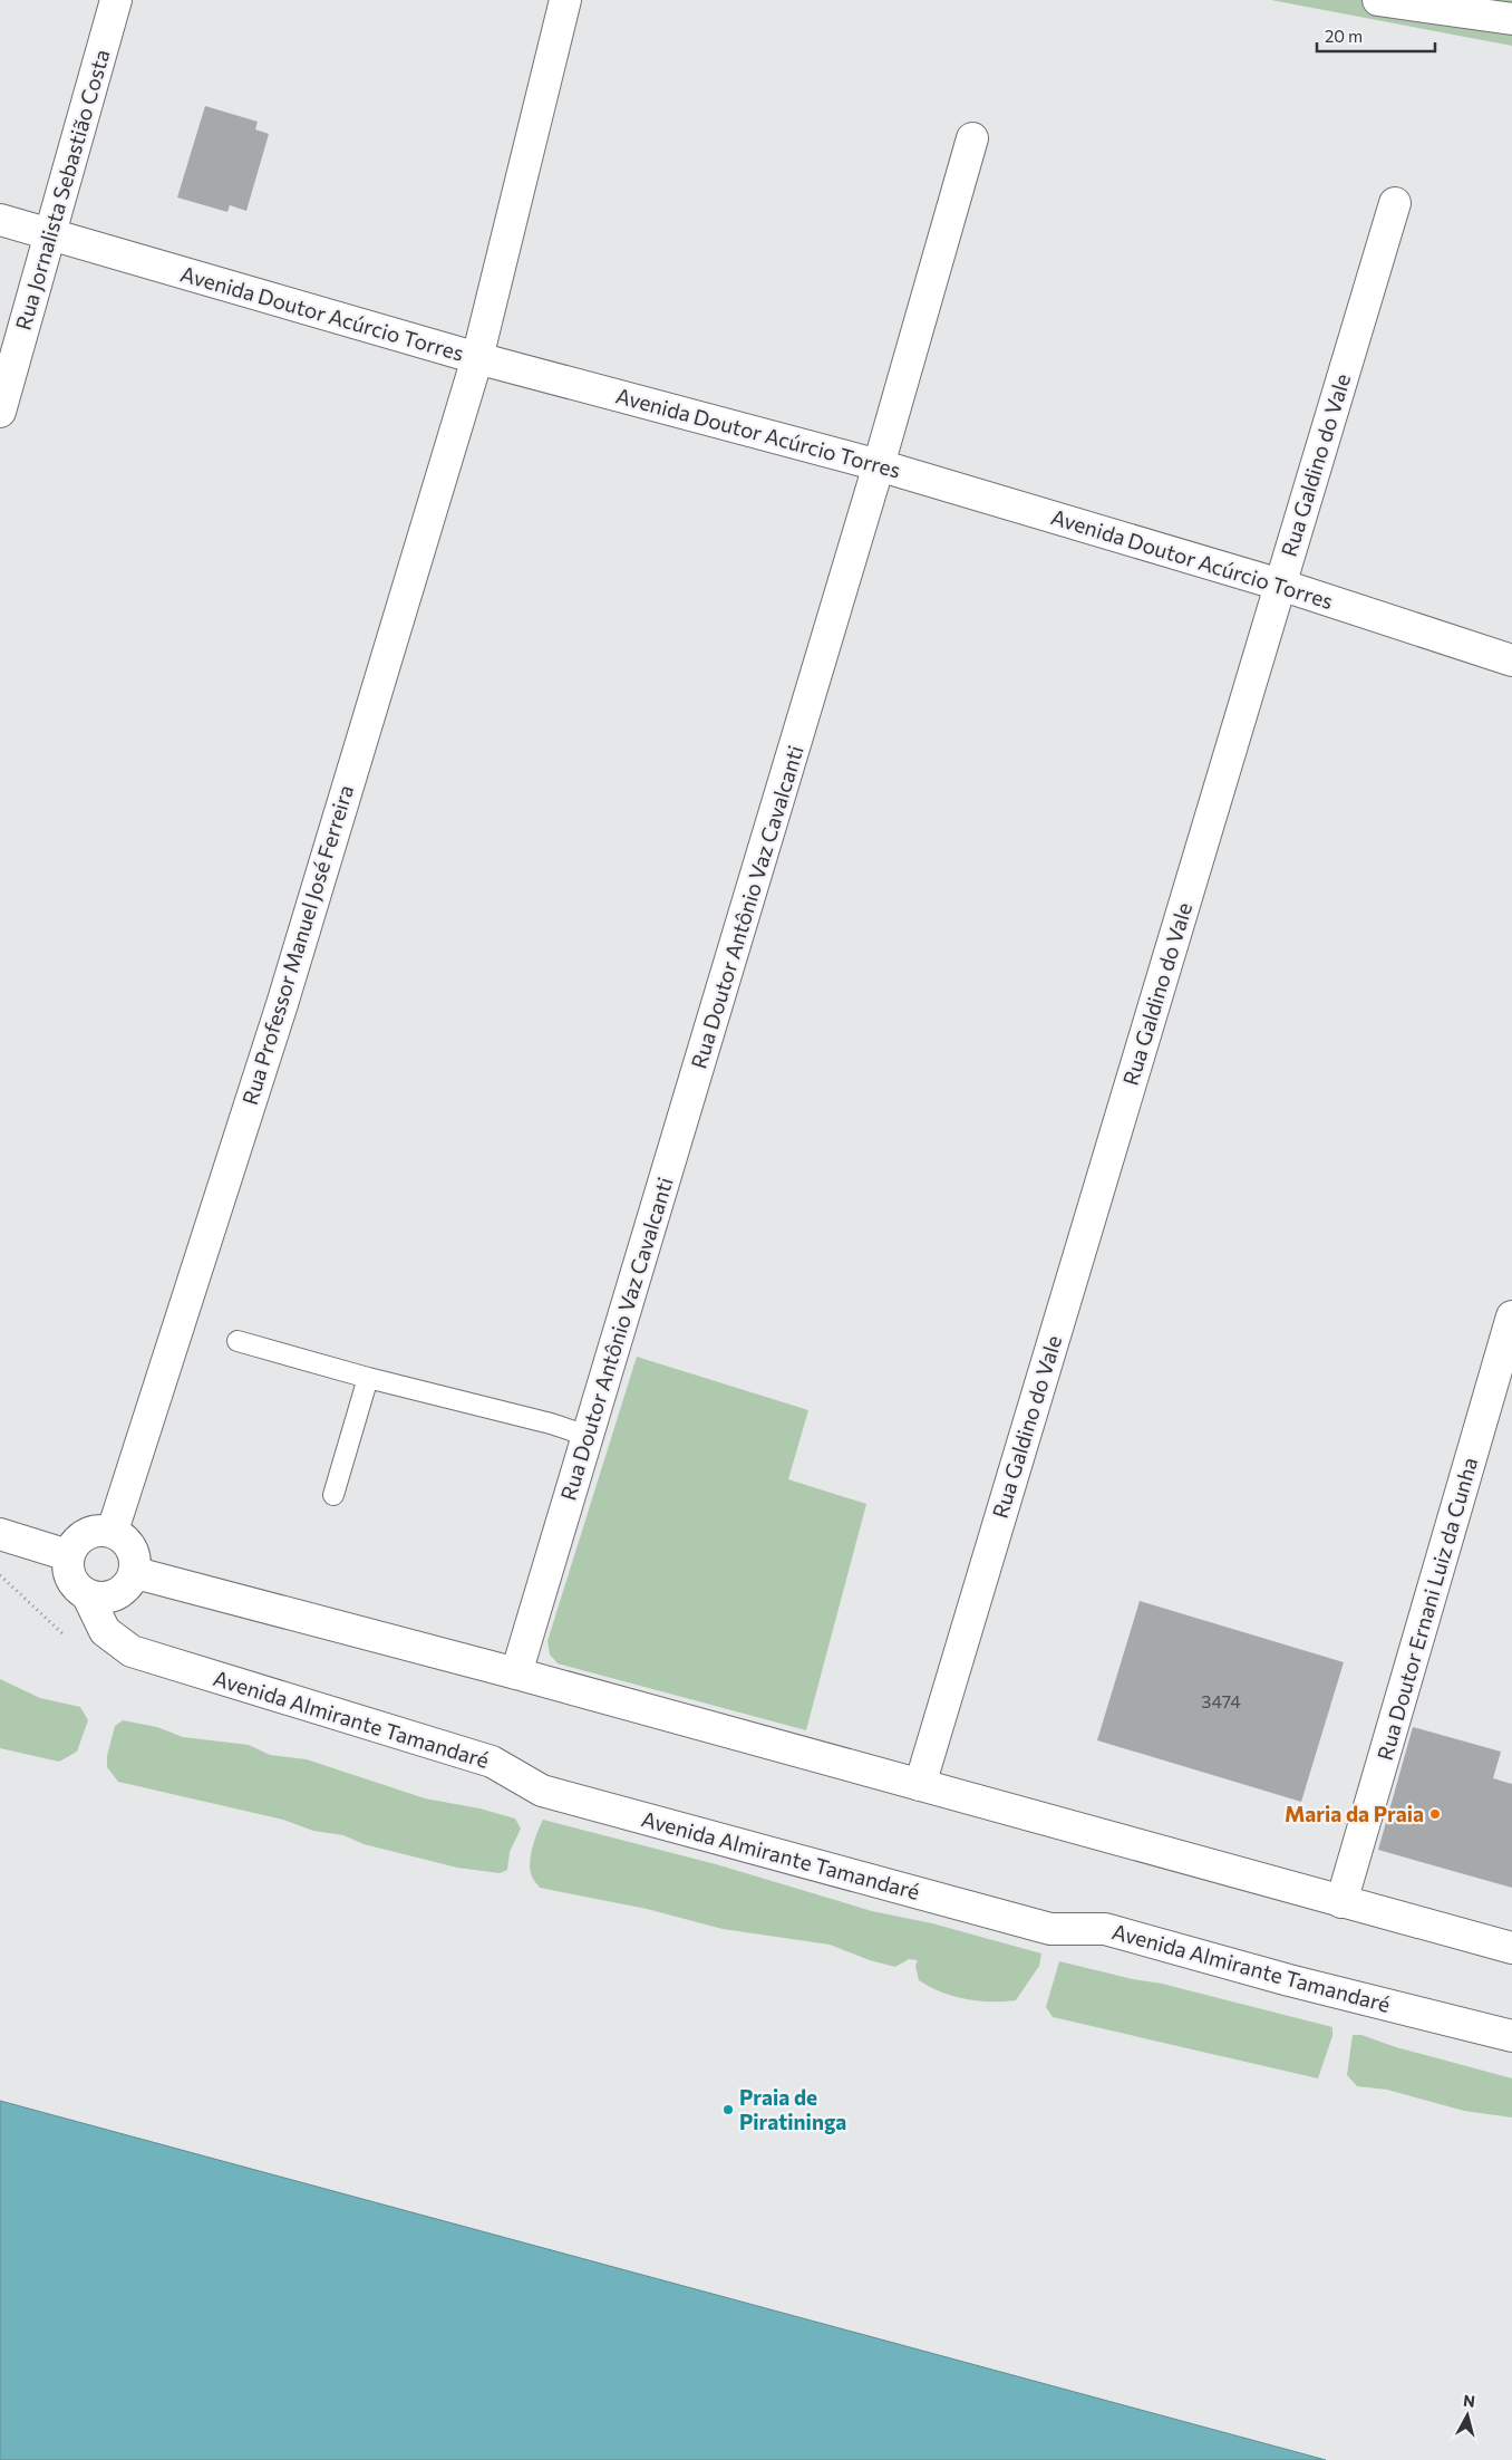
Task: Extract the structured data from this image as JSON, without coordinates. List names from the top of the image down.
{
  "streets": {
    "street": [
      "Rua Jornalista Sebastião Costa",
      "Avenida Doutor Acúrcio Torres",
      "Rua Galdino do Vale",
      "Rua Doutor Antônio Vaz Cavalcanti",
      "Rua Professor Manuel José Ferreira",
      "Rua Doutor Ernani Luiz da Cunha",
      "Avenida Almirante Tamandaré"
    ]
  },
  "crossings": [
    ["Rua Jornalista Sebastião Costa", "Avenida Doutor Acúrcio Torres"],
    ["Avenida Doutor Acúrcio Torres", "Rua Galdino do Vale"],
    ["Avenida Doutor Acúrcio Torres", "Rua Doutor Antônio Vaz Cavalcanti"],
    ["Avenida Doutor Acúrcio Torres", "Rua Professor Manuel José Ferreira"],
    ["Rua Professor Manuel José Ferreira", "Avenida Almirante Tamandaré"]
  ],
  "places": ["Maria da Praia", "Praia de Piratininga"],
  "house_numbers": ["3474"],
  "scale_bar": "20 m",
  "north": "top"
}
